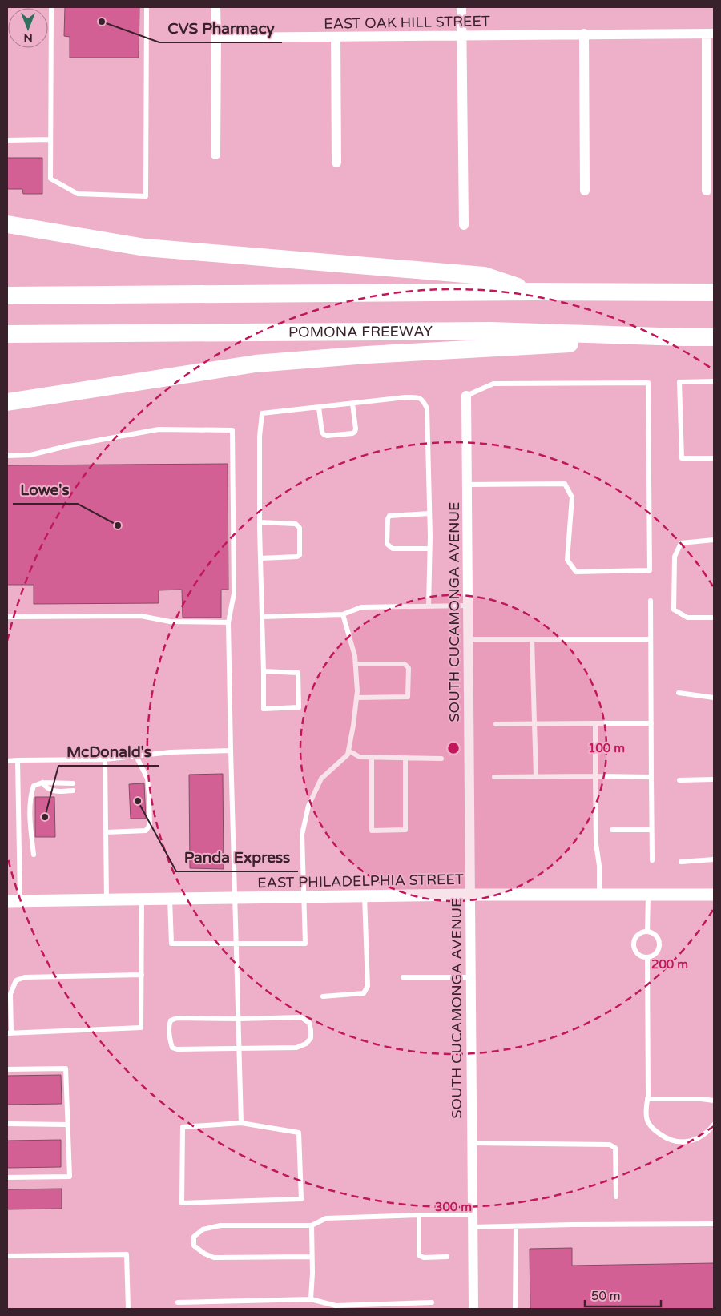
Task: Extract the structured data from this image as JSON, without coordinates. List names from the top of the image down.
{
  "streets": {
    "highway": ["POMONA FREEWAY"],
    "street": ["EAST OAK HILL STREET", "SOUTH CUCAMONGA AVENUE", "EAST PHILADELPHIA STREET"]
  },
  "crossings": [
    ["SOUTH CUCAMONGA AVENUE", "EAST PHILADELPHIA STREET"]
  ],
  "places": [
    "CVS Pharmacy",
    "Lowe's",
    "Panda Express",
    "McDonald's"
  ],
  "scale_bar": "50 m",
  "north": "bottom",
  "rings": ["100 m", "200 m", "300 m"]
}
